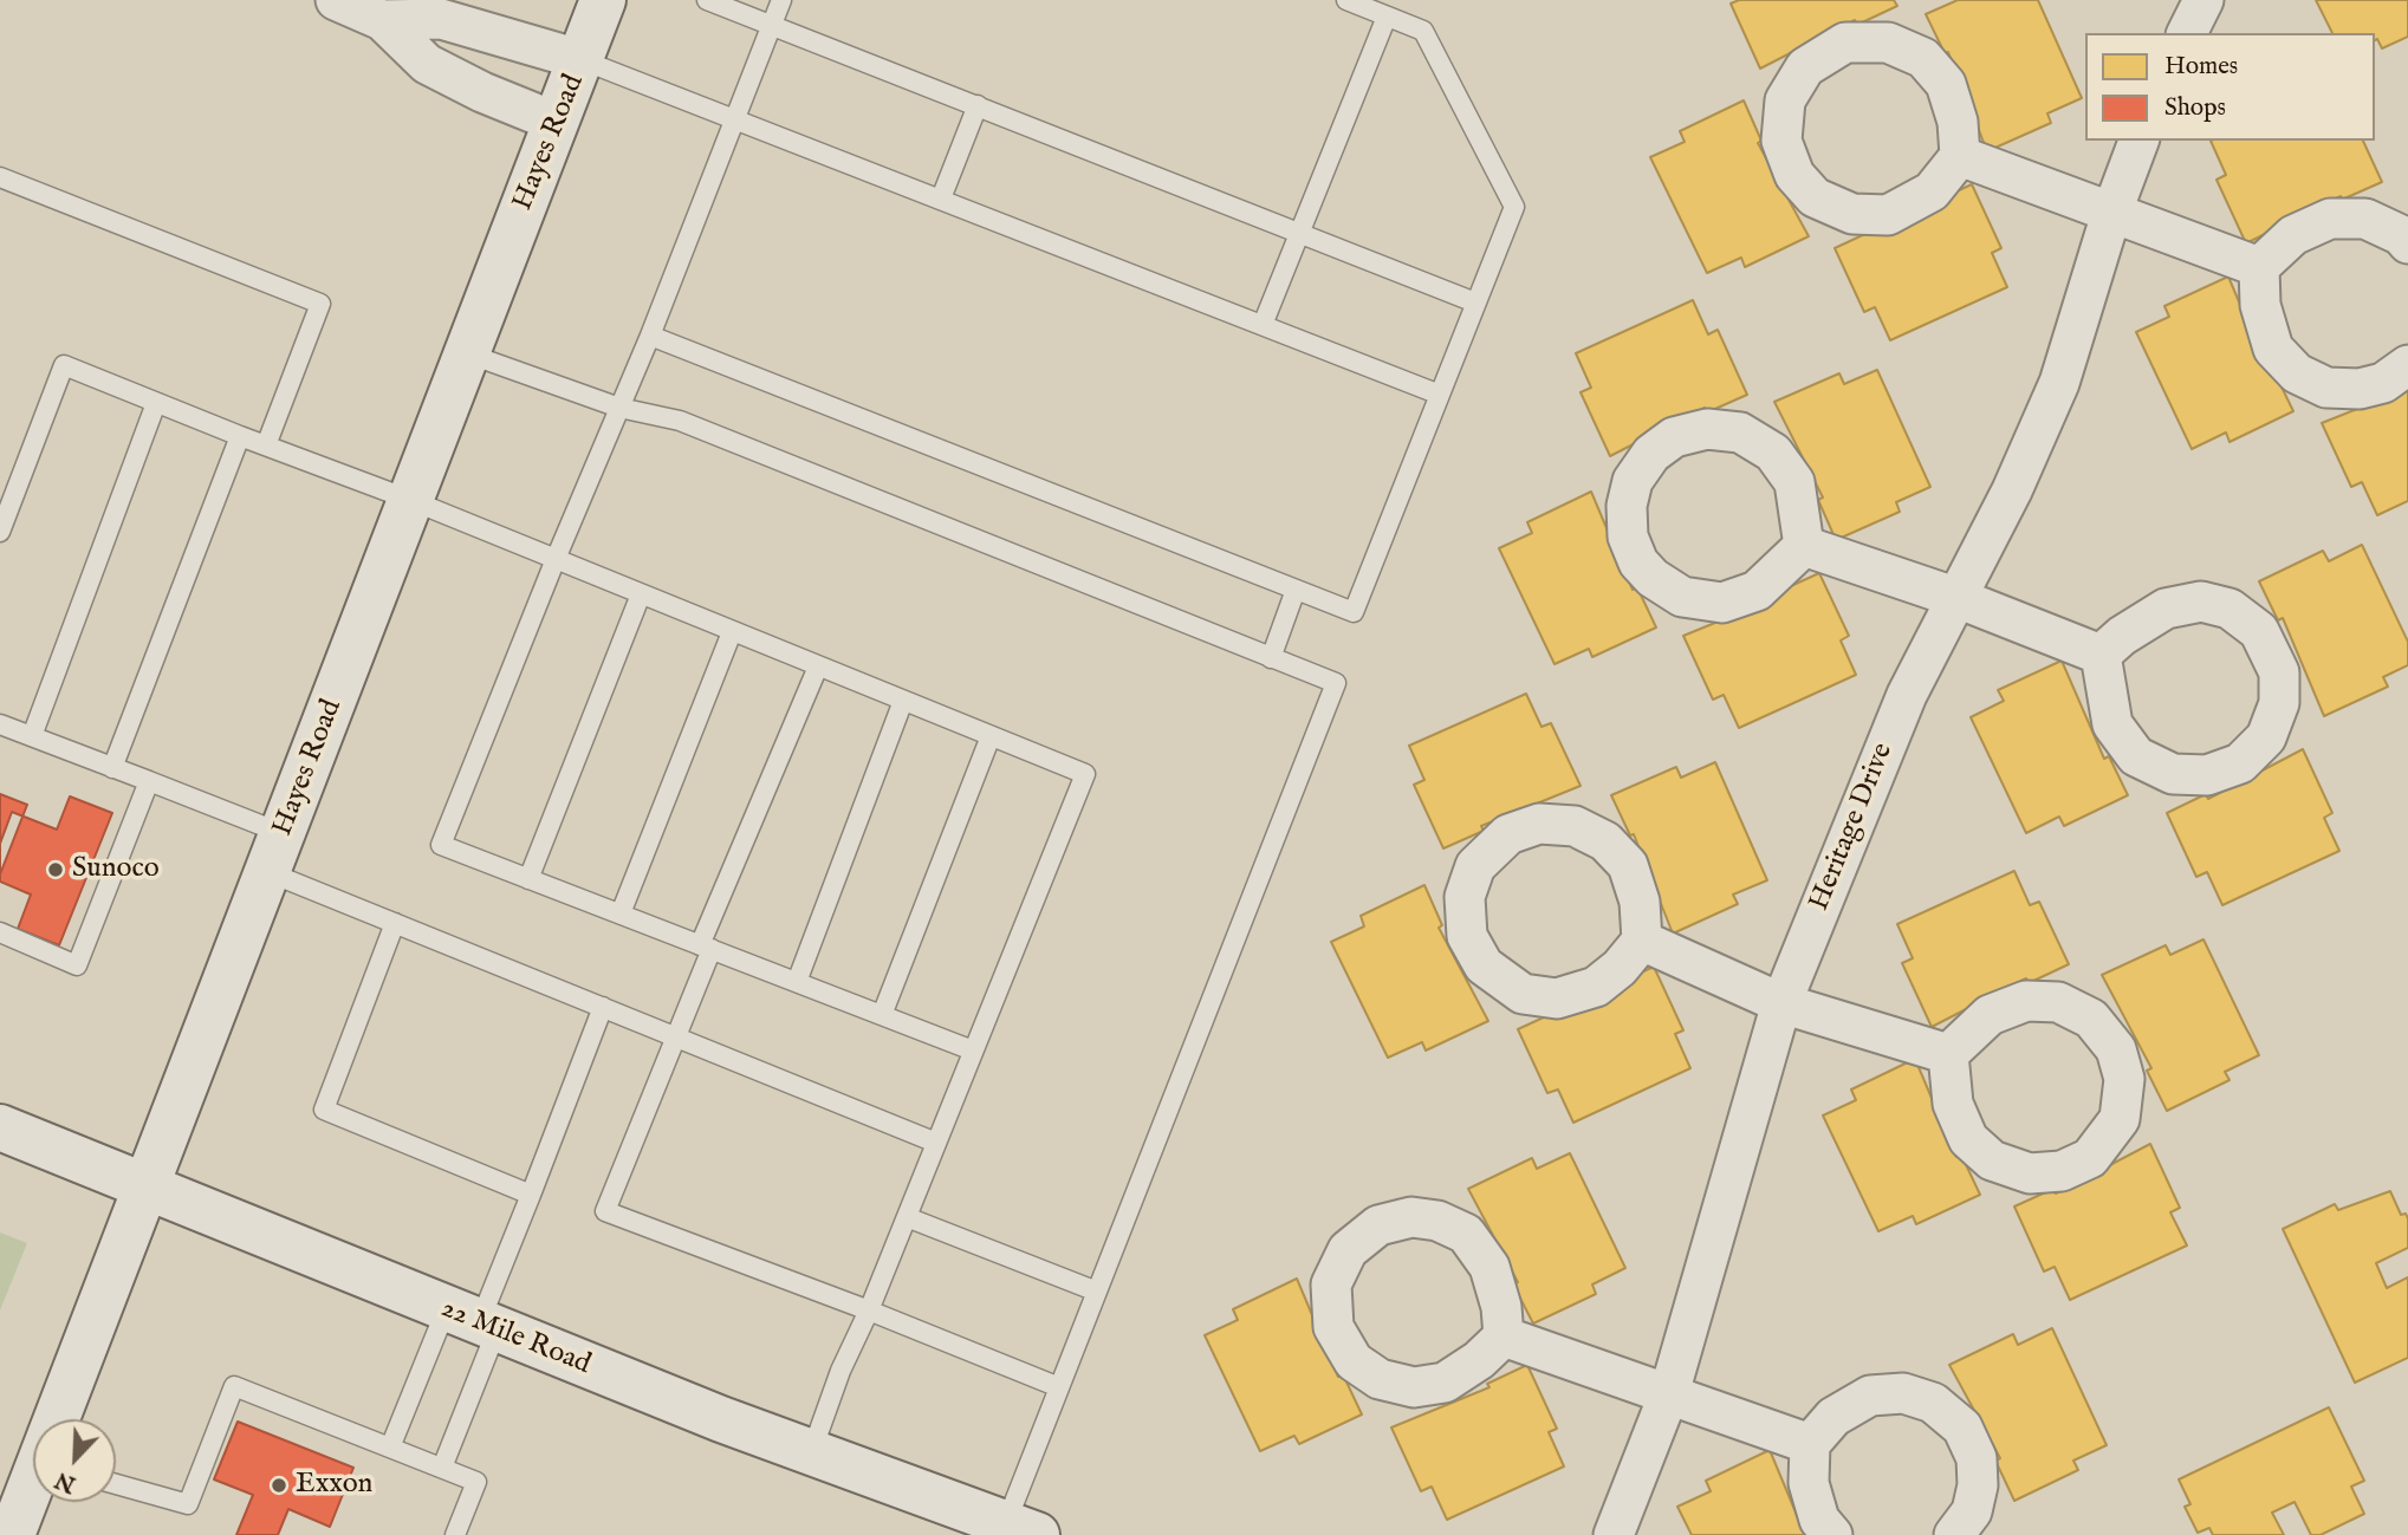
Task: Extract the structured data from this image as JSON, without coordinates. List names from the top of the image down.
{
  "streets": {
    "main road": ["Hayes Road", "22 Mile Road"],
    "street": ["Heritage Drive"]
  },
  "crossings": [
    ["Hayes Road", "22 Mile Road"]
  ],
  "places": ["Sunoco", "Exxon"],
  "legend": ["Homes", "Shops"],
  "north": "bottom left"
}
